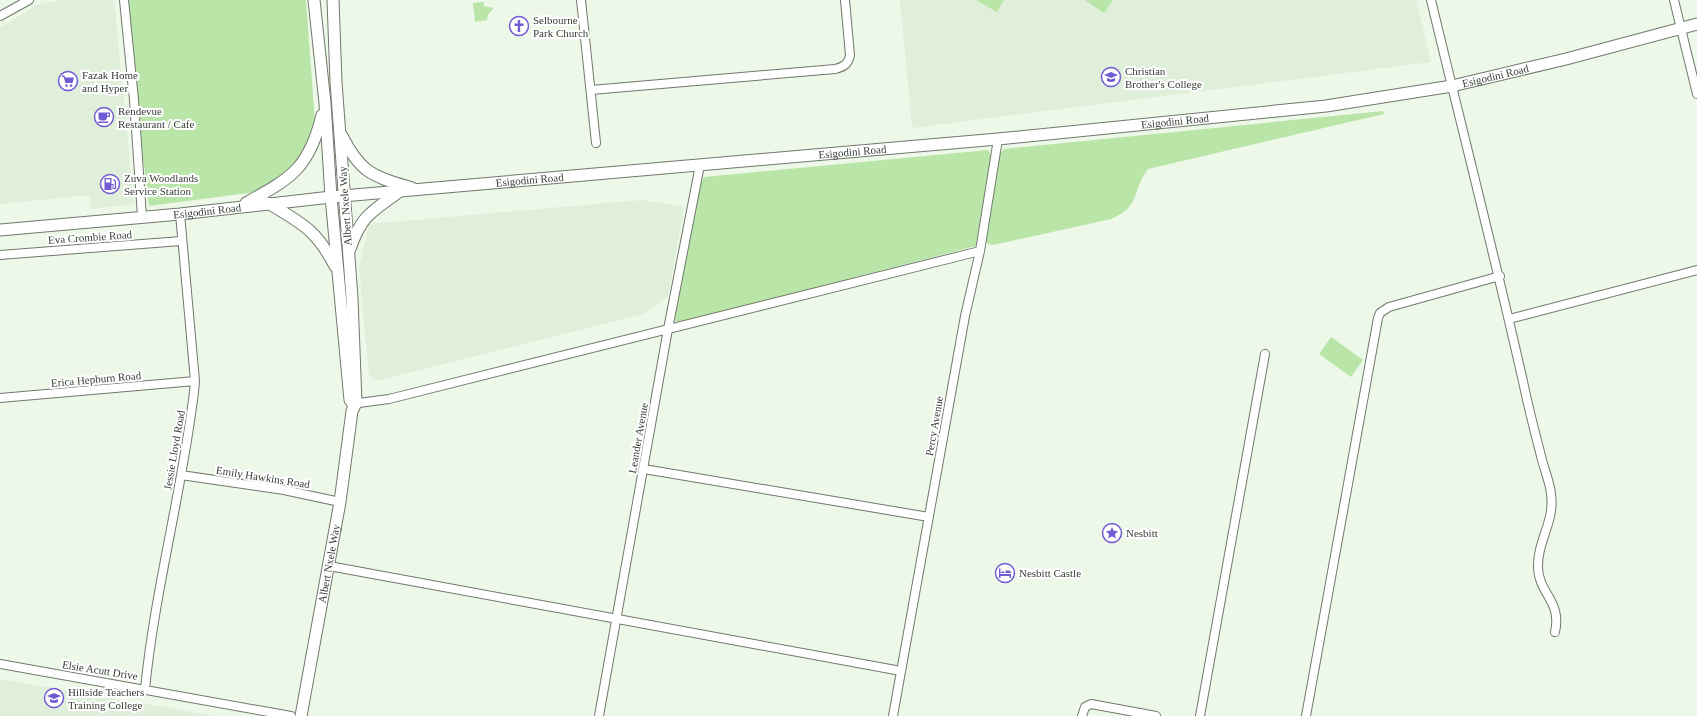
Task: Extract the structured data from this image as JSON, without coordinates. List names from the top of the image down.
{
  "streets": {
    "main road": ["Esigodini Road", "Albert Nxele Way"],
    "street": [
      "Eva Crombie Road",
      "Erica Hepburn Road",
      "Percy Avenue",
      "Leander Avenue",
      "Jessie Lloyd Road",
      "Emily Hawkins Road",
      "Elsie Acutt Drive"
    ]
  },
  "crossings": [
    ["Esigodini Road", "Albert Nxele Way"],
    ["Esigodini Road", "Percy Avenue"],
    ["Esigodini Road", "Leander Avenue"],
    ["Esigodini Road", "Jessie Lloyd Road"],
    ["Albert Nxele Way", "Emily Hawkins Road"],
    ["Eva Crombie Road", "Jessie Lloyd Road"],
    ["Erica Hepburn Road", "Jessie Lloyd Road"],
    ["Jessie Lloyd Road", "Emily Hawkins Road"],
    ["Jessie Lloyd Road", "Elsie Acutt Drive"]
  ],
  "places": {
    "church": ["Selbourne Park Church"],
    "school or university": ["Christian Brother's College", "Hillside Teachers Training College"],
    "supermarket": ["Fazak Home and Hyper"],
    "cafe": ["Rendevue Restaurant / Cafe"],
    "fuel station": ["Zuva Woodlands Service Station"],
    "place": ["Nesbitt"],
    "hotel": ["Nesbitt Castle"]
  }
}
